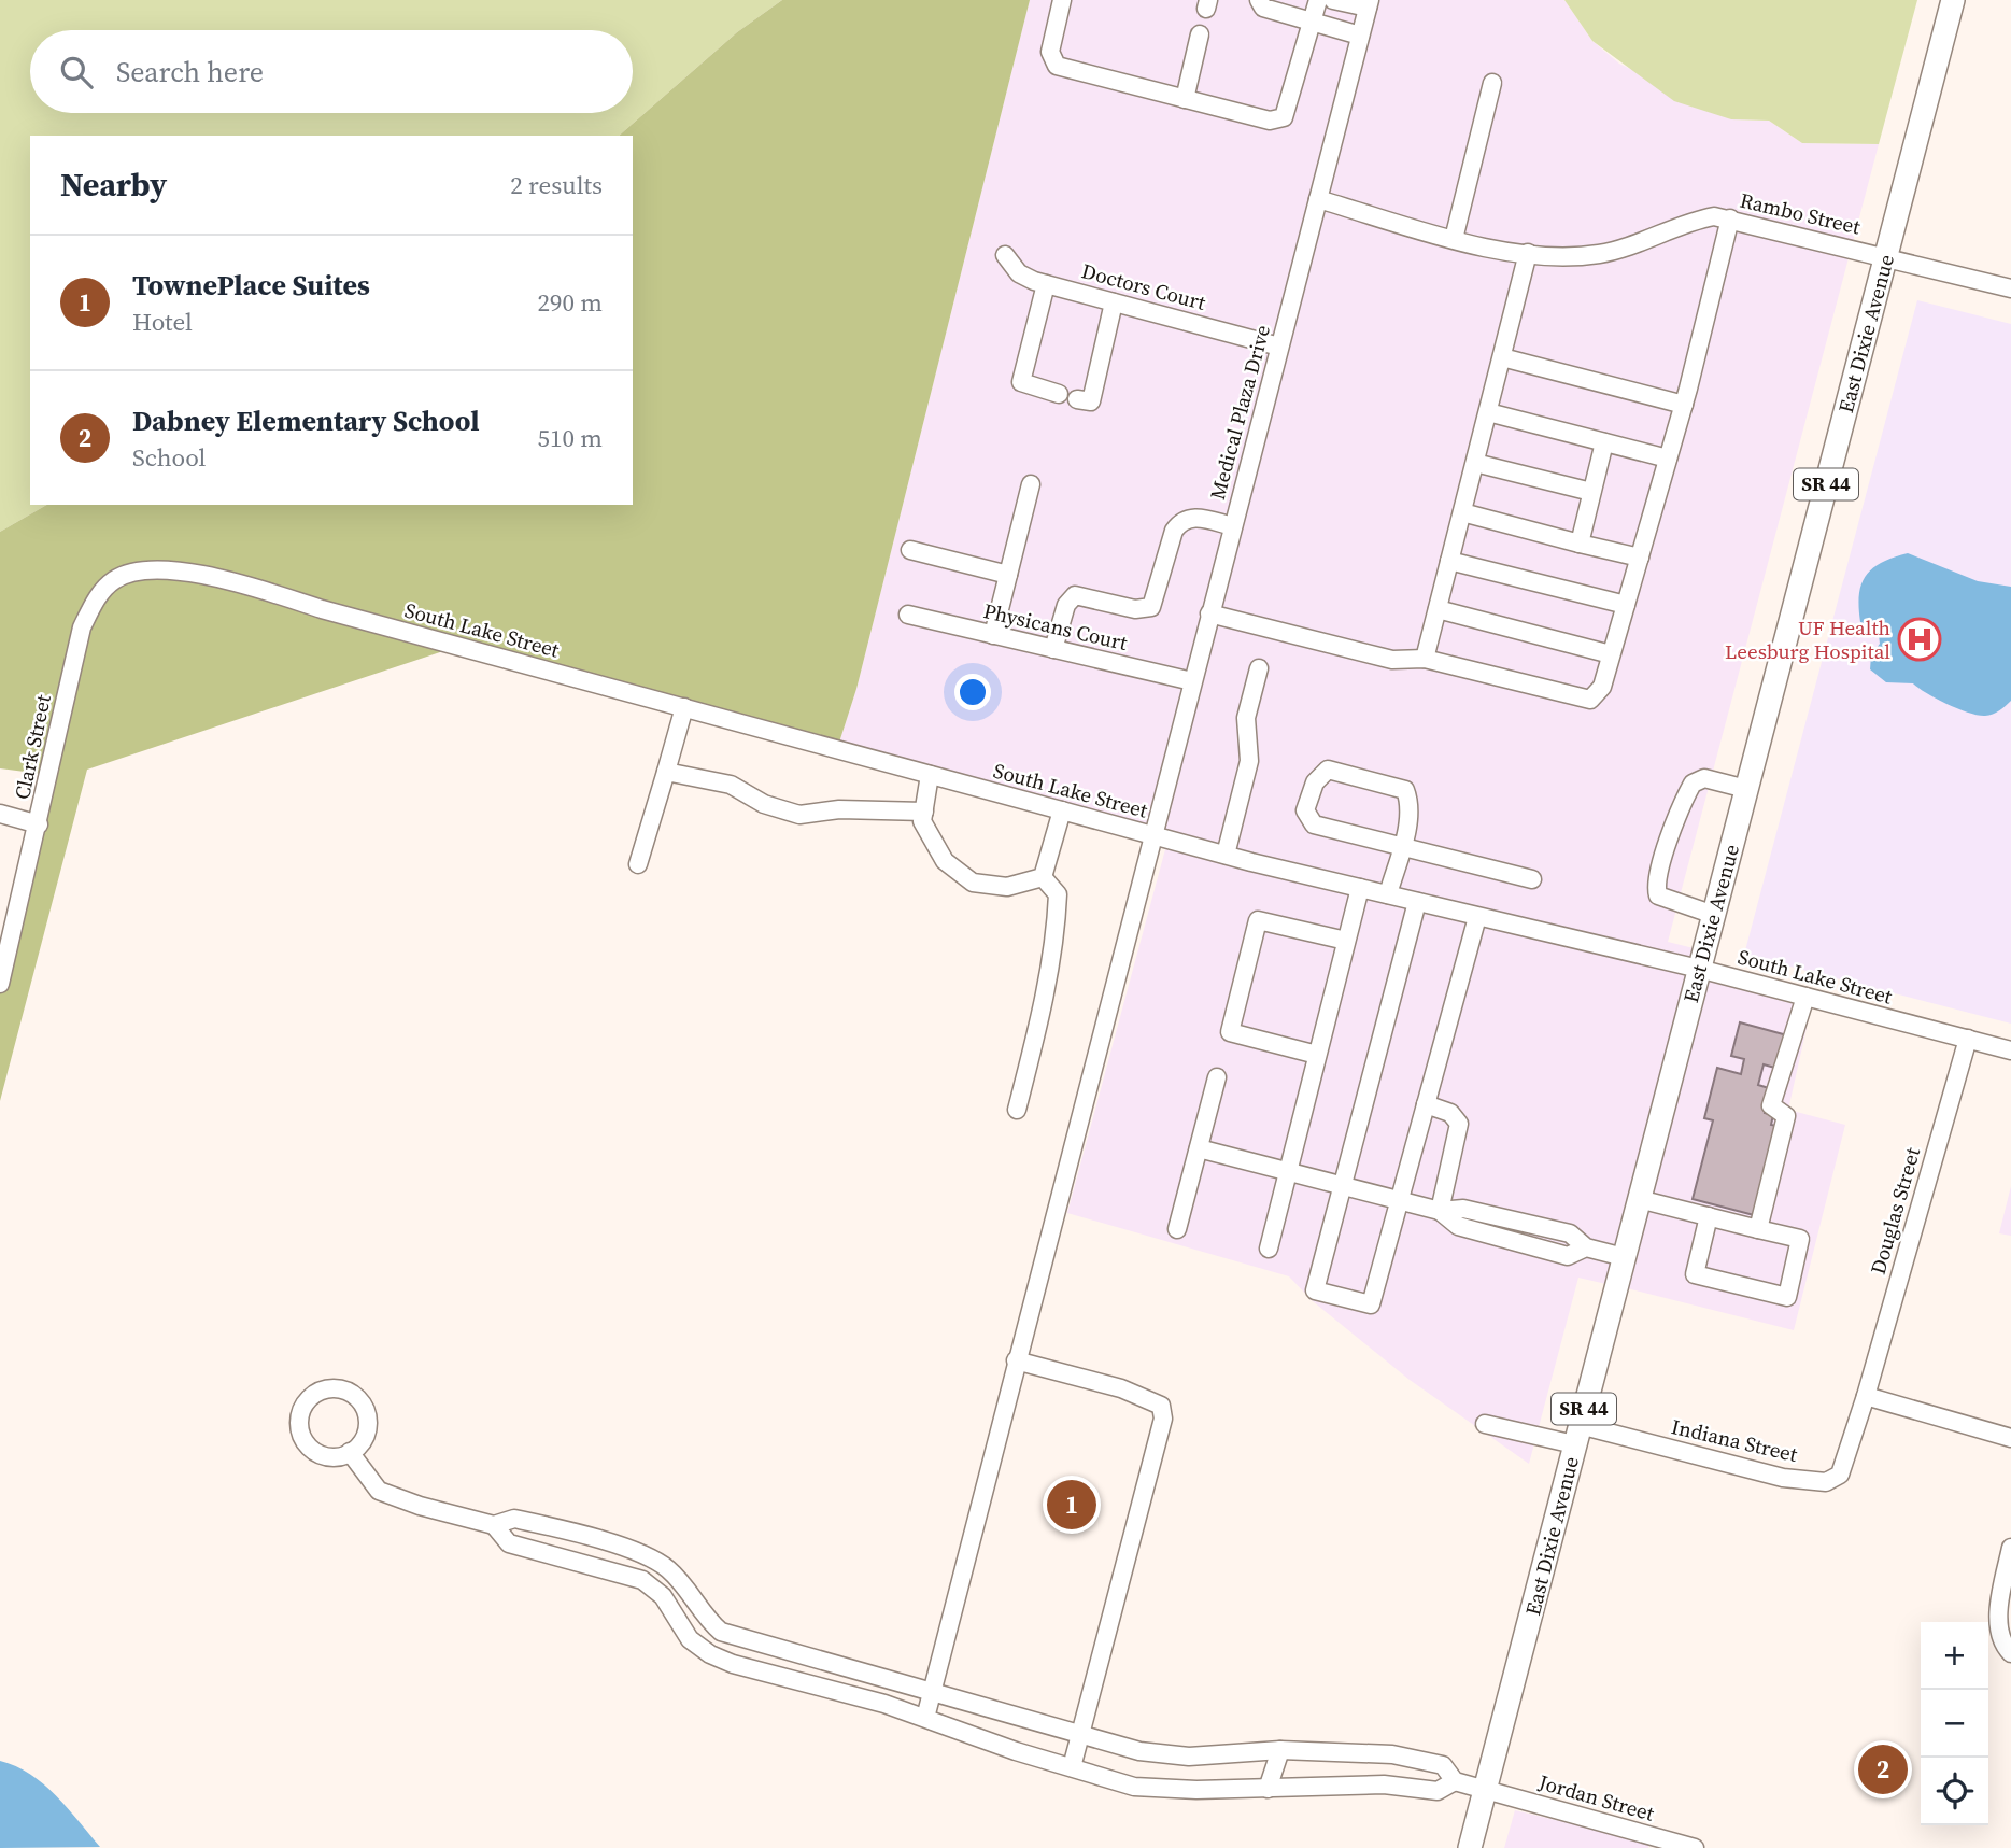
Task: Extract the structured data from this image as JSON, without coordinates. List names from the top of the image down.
{
  "streets": {
    "main road": ["East Dixie Avenue", "SR 44"],
    "street": [
      "Rambo Street",
      "Doctors Court",
      "Medical Plaza Drive",
      "Physicans Court",
      "South Lake Street",
      "Clark Street",
      "Douglas Street",
      "Indiana Street",
      "Jordan Street"
    ]
  },
  "crossings": [
    ["Rambo Street", "East Dixie Avenue"],
    ["Rambo Street", "Medical Plaza Drive"],
    ["Doctors Court", "Medical Plaza Drive"],
    ["East Dixie Avenue", "South Lake Street"],
    ["East Dixie Avenue", "Indiana Street"],
    ["East Dixie Avenue", "Jordan Street"],
    ["Medical Plaza Drive", "Physicans Court"],
    ["Medical Plaza Drive", "South Lake Street"],
    ["South Lake Street", "Clark Street"],
    ["South Lake Street", "Douglas Street"],
    ["Douglas Street", "Indiana Street"]
  ],
  "places": {
    "hospital": ["UF Health Leesburg Hospital"]
  },
  "page": {
    "search": "Search here",
    "heading": ["Nearby", "2 results"],
    "list": [
      {
        "mark": "1",
        "name": "TownePlace Suites",
        "note": "Hotel",
        "value": "290 m"
      },
      {
        "mark": "2",
        "name": "Dabney Elementary School",
        "note": "School",
        "value": "510 m"
      }
    ],
    "pins": ["1", "2"],
    "map_buttons": ["+", "−"]
  }
}
